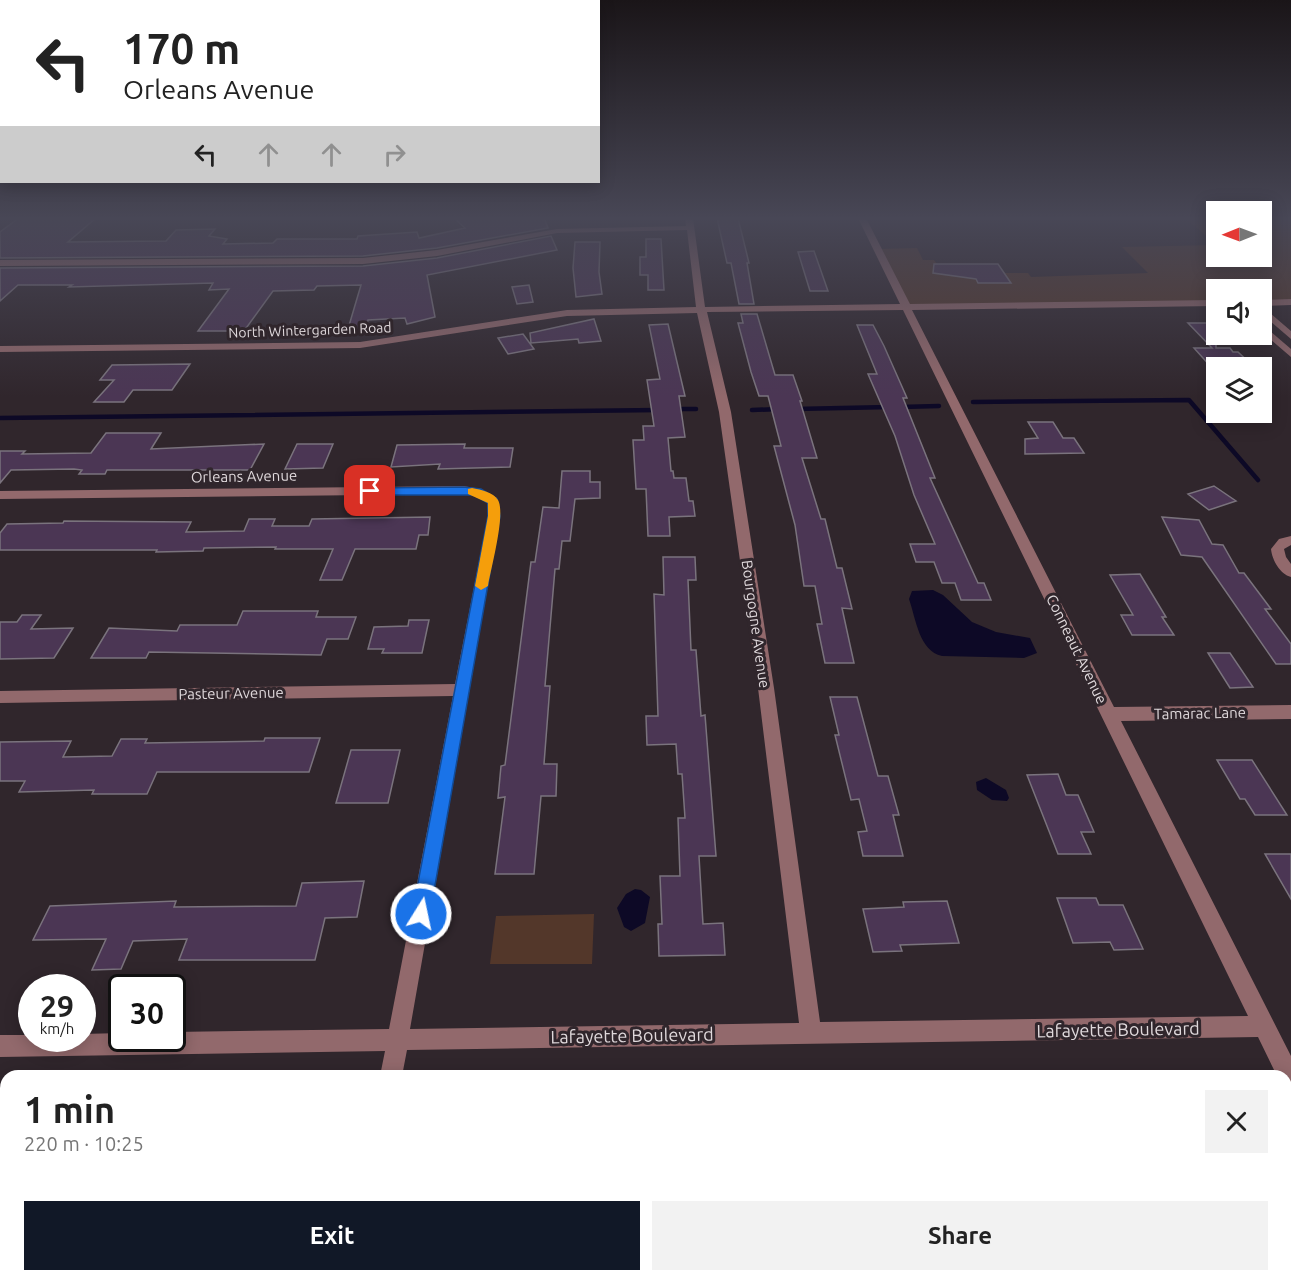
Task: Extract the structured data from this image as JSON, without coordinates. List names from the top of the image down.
{
  "streets": {
    "street": [
      "North Wintergarden Road",
      "Orleans Avenue",
      "Bourgogne Avenue",
      "Conneaut Avenue",
      "Pasteur Avenue",
      "Tamarac Lane",
      "Lafayette Boulevard"
    ]
  },
  "crossings": [
    ["North Wintergarden Road", "Bourgogne Avenue"],
    ["North Wintergarden Road", "Conneaut Avenue"],
    ["Orleans Avenue", "Pasteur Avenue"],
    ["Bourgogne Avenue", "Lafayette Boulevard"],
    ["Conneaut Avenue", "Tamarac Lane"],
    ["Conneaut Avenue", "Lafayette Boulevard"]
  ],
  "north": "left",
  "page": {
    "turn": ["170 m", "Orleans Avenue"],
    "speed": "29 km/h",
    "limit": "30",
    "heading": ["1 min", "220 m · 10:25"],
    "buttons": ["Exit", "Share"]
  }
}
